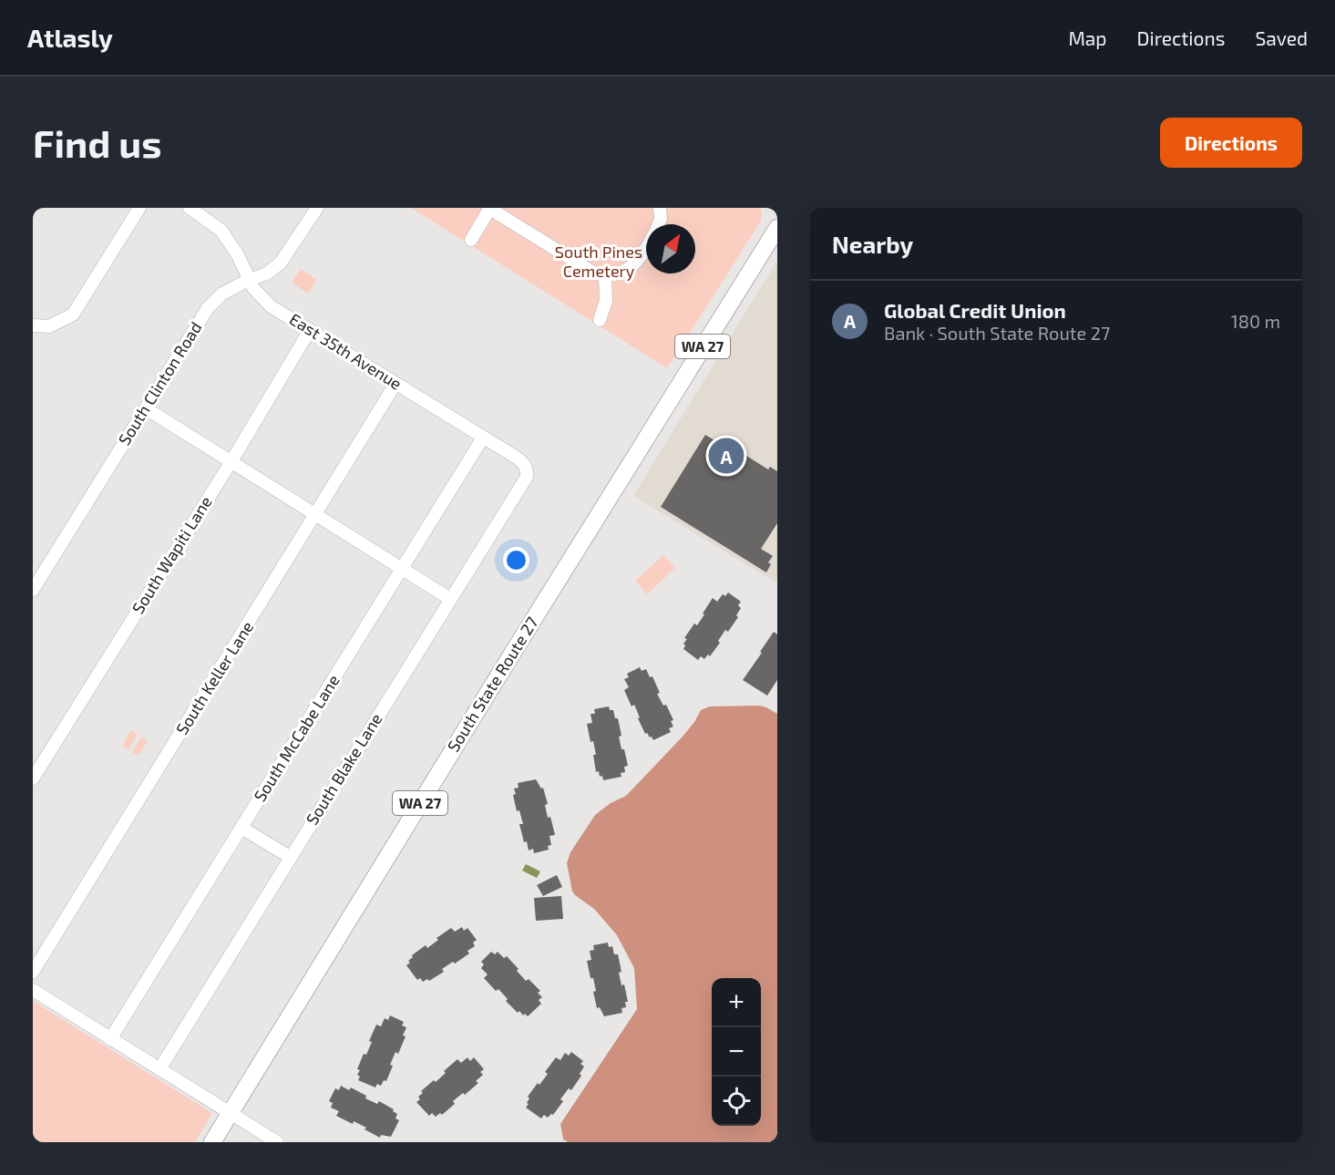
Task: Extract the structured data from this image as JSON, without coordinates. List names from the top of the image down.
{
  "streets": {
    "main road": ["WA 27", "South State Route 27"],
    "street": [
      "East 35th Avenue",
      "South Clinton Road",
      "South Wapiti Lane",
      "South Keller Lane",
      "South McCabe Lane",
      "South Blake Lane"
    ]
  },
  "crossings": [
    ["East 35th Avenue", "South Clinton Road"],
    ["East 35th Avenue", "South Wapiti Lane"],
    ["East 35th Avenue", "South Keller Lane"],
    ["East 35th Avenue", "South McCabe Lane"],
    ["East 35th Avenue", "South Blake Lane"]
  ],
  "parks": ["South Pines Cemetery"],
  "north": "top right",
  "page": {
    "header": "Atlasly",
    "nav": ["Map", "Directions", "Saved"],
    "buttons": "Directions",
    "title": "Find us",
    "heading": "Nearby",
    "list": [
      {
        "mark": "A",
        "name": "Global Credit Union",
        "note": "Bank · South State Route 27",
        "value": "180 m"
      }
    ],
    "pins": "A",
    "map_buttons": ["+", "−"]
  }
}
